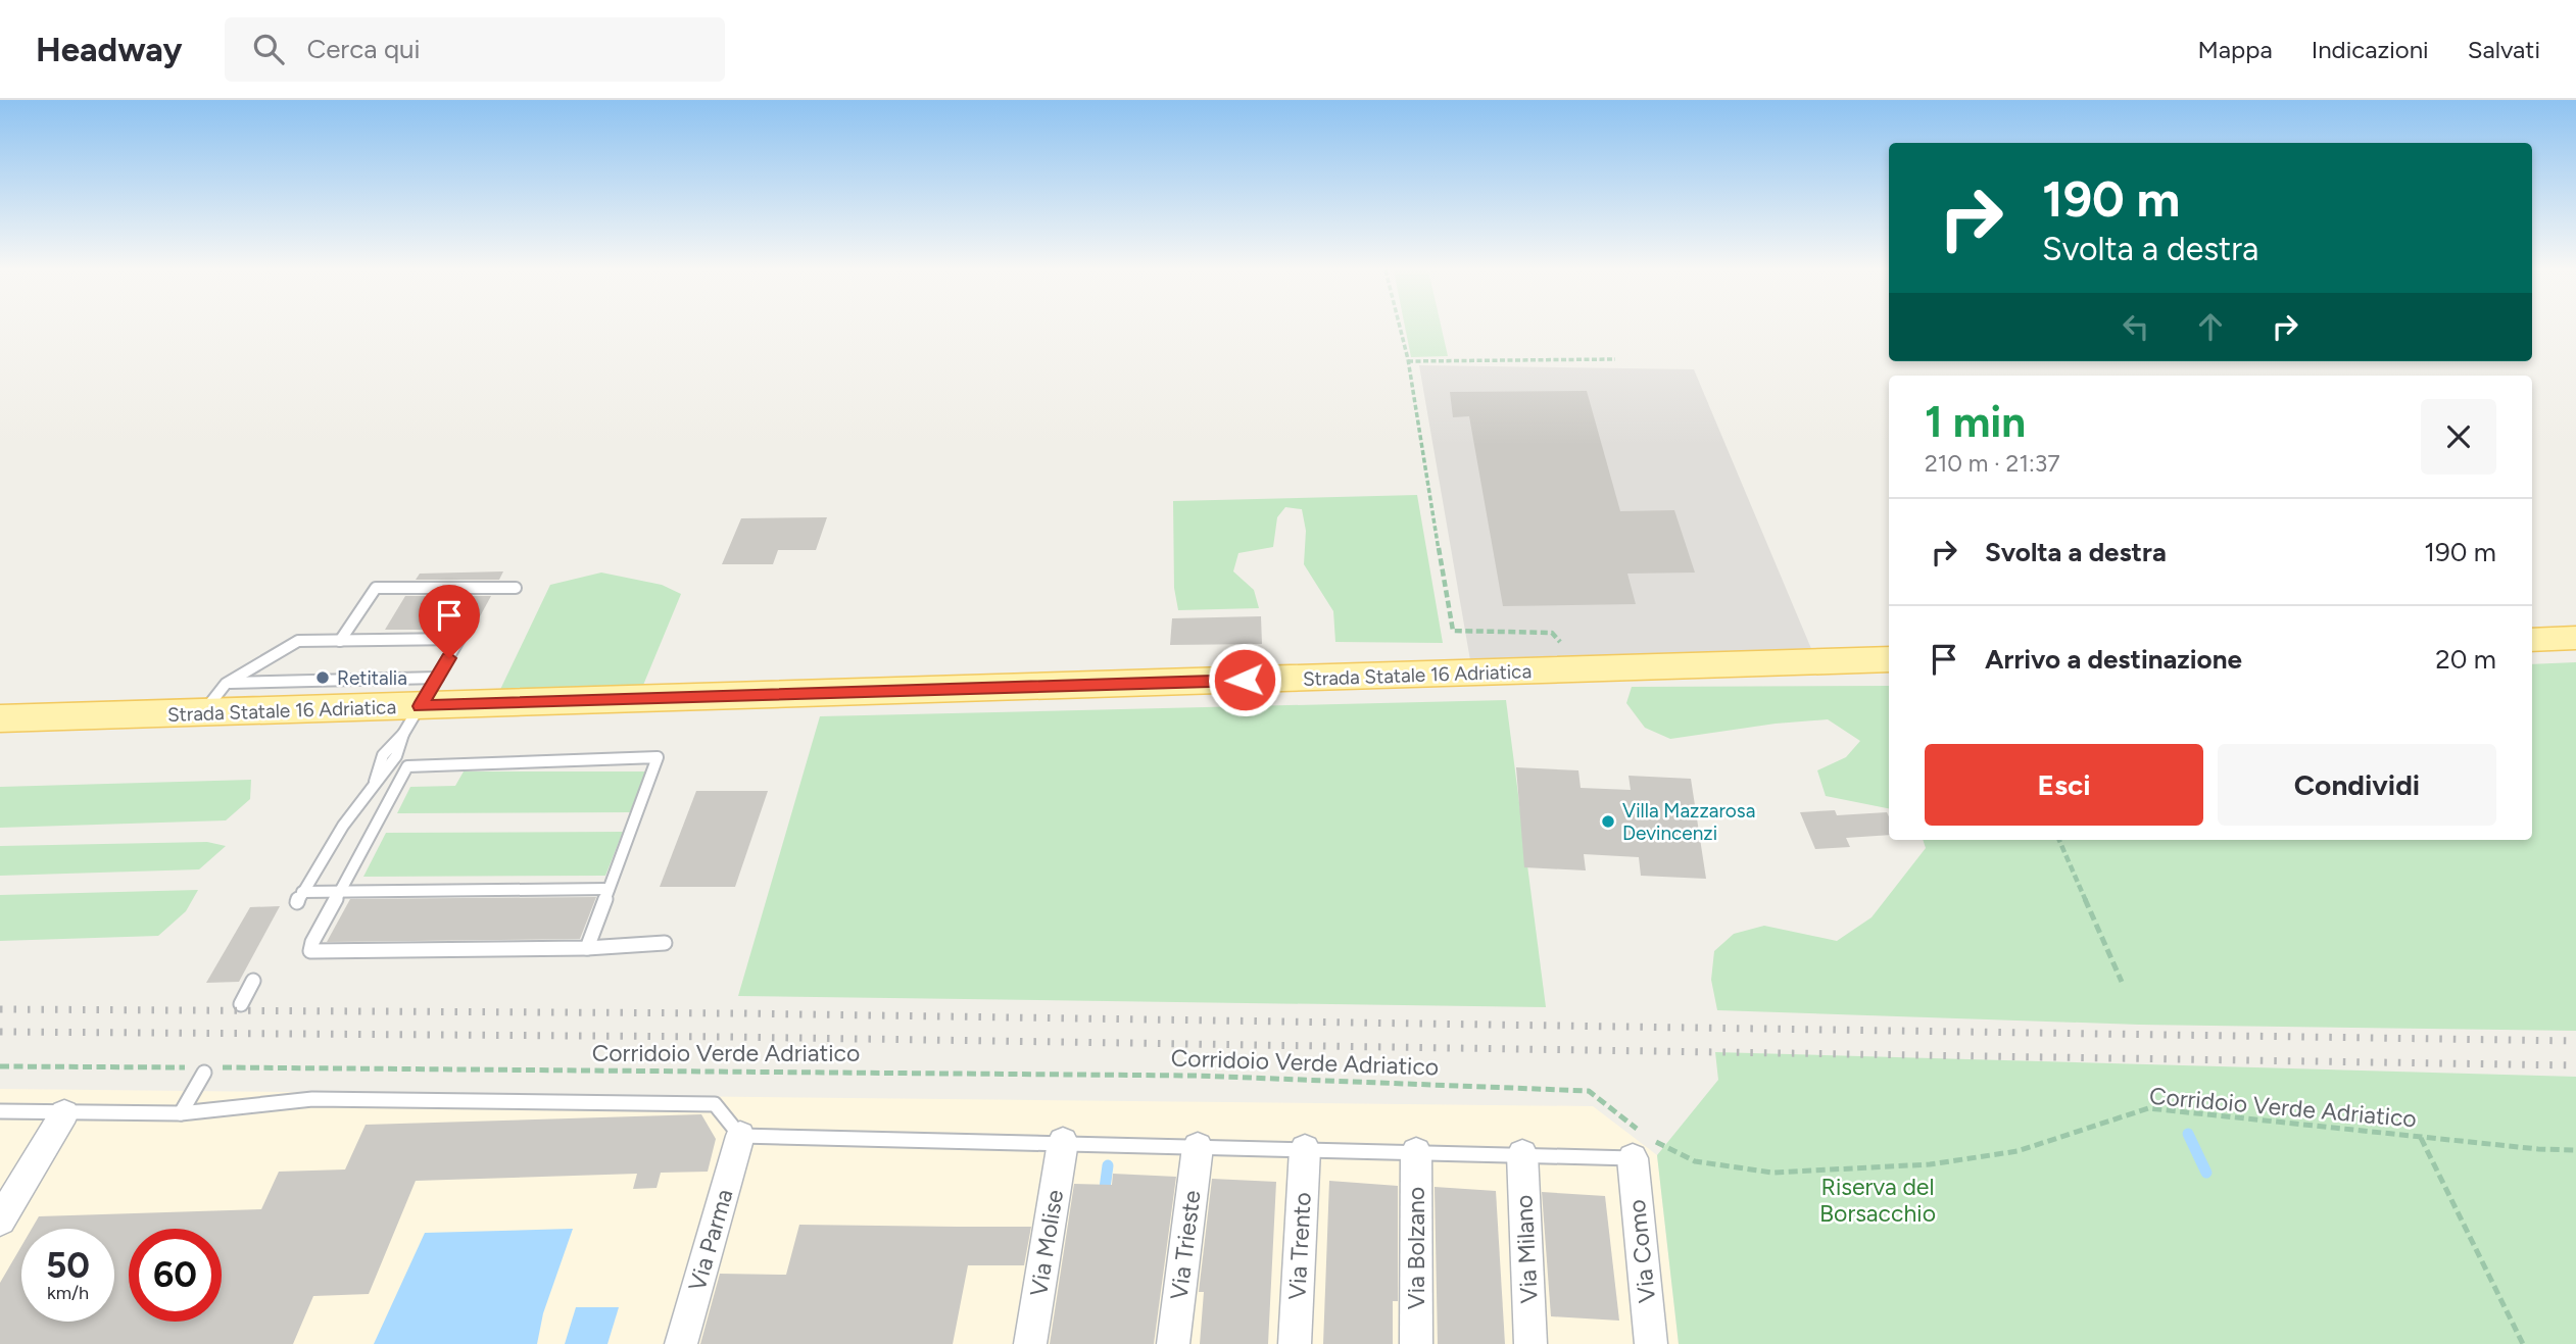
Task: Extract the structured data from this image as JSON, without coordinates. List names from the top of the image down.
{
  "streets": {
    "main road": ["Strada Statale 16 Adriatica"],
    "street": [
      "Via Parma",
      "Via Molise",
      "Via Trieste",
      "Via Trento",
      "Via Bolzano",
      "Via Milano",
      "Via Como"
    ],
    "path": ["Corridoio Verde Adriatico"]
  },
  "crossings": [
    ["Corridoio Verde Adriatico", "Via Como"]
  ],
  "parks": ["Riserva del Borsacchio"],
  "places": ["Retitalia", "Villa Mazzarosa Devincenzi"],
  "page": {
    "header": "Headway",
    "search": "Cerca qui",
    "nav": ["Mappa", "Indicazioni", "Salvati"],
    "turn": ["190 m", "Svolta a destra"],
    "heading": ["1 min", "210 m · 21:37"],
    "list": [
      {
        "name": "Svolta a destra",
        "value": "190 m"
      },
      {
        "name": "Arrivo a destinazione",
        "value": "20 m"
      }
    ],
    "buttons": ["Esci", "Condividi"],
    "speed": "50 km/h",
    "limit": "60"
  }
}
